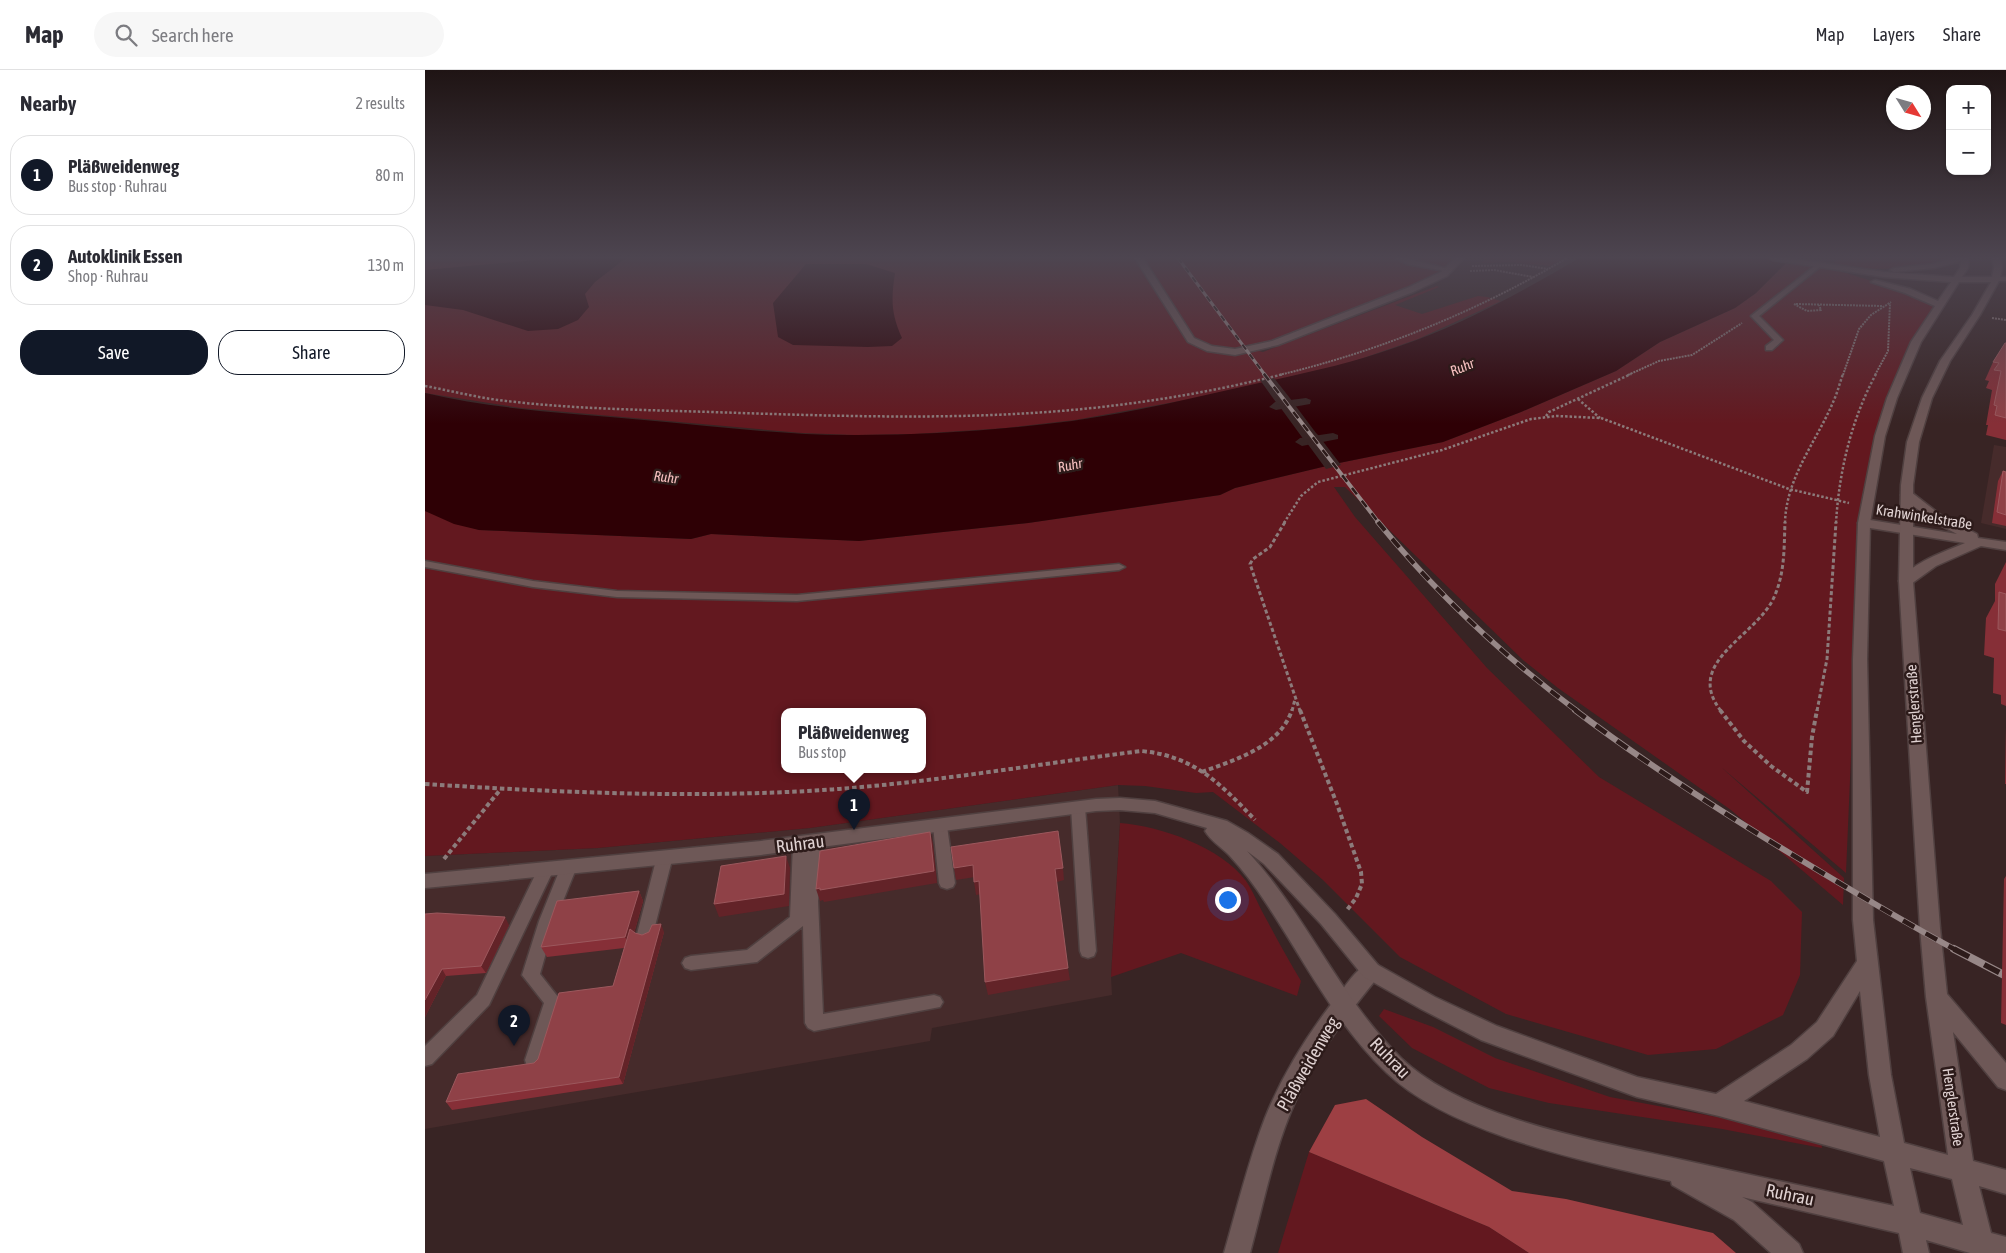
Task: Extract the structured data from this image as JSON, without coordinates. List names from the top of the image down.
{
  "streets": {
    "main road": [
      "Krahwinkelstraße",
      "Henglerstraße",
      "Ruhrau",
      "Pläßweidenweg"
    ]
  },
  "crossings": [
    ["Krahwinkelstraße", "Henglerstraße"],
    ["Henglerstraße", "Ruhrau"],
    ["Ruhrau", "Pläßweidenweg"]
  ],
  "water": ["Ruhr"],
  "north": "bottom right",
  "page": {
    "header": "Map",
    "search": "Search here",
    "nav": ["Map", "Layers", "Share"],
    "heading": ["Nearby", "2 results"],
    "map_buttons": ["+", "−"],
    "list": [
      {
        "mark": "1",
        "name": "Pläßweidenweg",
        "note": "Bus stop · Ruhrau",
        "value": "80 m"
      },
      {
        "mark": "2",
        "name": "Autoklinik Essen",
        "note": "Shop · Ruhrau",
        "value": "130 m"
      }
    ],
    "buttons": ["Save", "Share"],
    "popup": ["Pläßweidenweg", "Bus stop"],
    "pins": ["1", "2"]
  }
}
